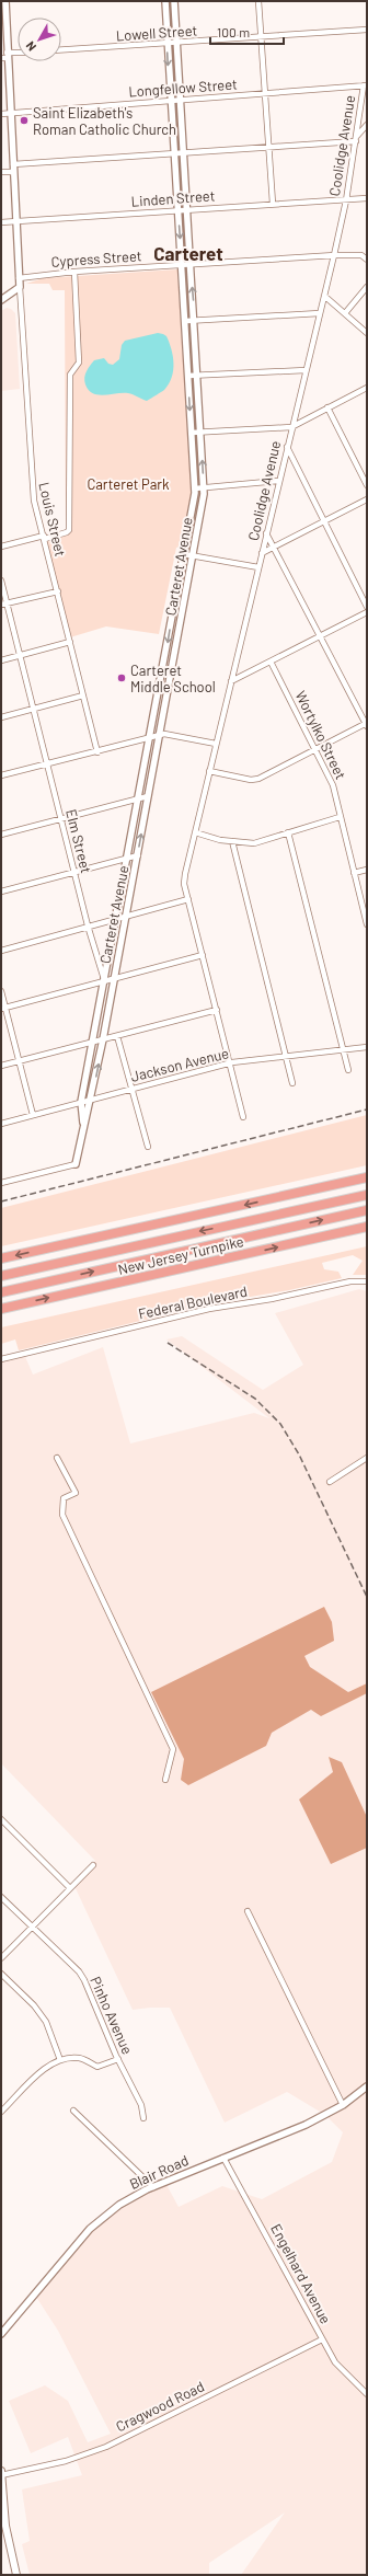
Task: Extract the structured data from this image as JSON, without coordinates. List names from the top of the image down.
{
  "streets": {
    "highway": ["New Jersey Turnpike"],
    "street": [
      "Lowell Street",
      "Longfellow Street",
      "Coolidge Avenue",
      "Linden Street",
      "Cypress Street",
      "Louis Street",
      "Carteret Avenue",
      "Wortylko Street",
      "Elm Street",
      "Jackson Avenue",
      "Federal Boulevard",
      "Pinho Avenue",
      "Blair Road",
      "Engelhard Avenue",
      "Cragwood Road"
    ]
  },
  "crossings": [
    ["Lowell Street", "Carteret Avenue"],
    ["Longfellow Street", "Coolidge Avenue"],
    ["Longfellow Street", "Carteret Avenue"],
    ["Coolidge Avenue", "Linden Street"],
    ["Coolidge Avenue", "Cypress Street"],
    ["Coolidge Avenue", "Jackson Avenue"],
    ["Linden Street", "Carteret Avenue"],
    ["Cypress Street", "Carteret Avenue"],
    ["Carteret Avenue", "Elm Street"],
    ["Carteret Avenue", "Jackson Avenue"],
    ["Blair Road", "Engelhard Avenue"],
    ["Engelhard Avenue", "Cragwood Road"]
  ],
  "districts": ["Carteret"],
  "parks": ["Carteret Park"],
  "places": ["Saint Elizabeth's Roman Catholic Church", "Carteret Middle School"],
  "scale_bar": "100 m",
  "north": "bottom left"
}
